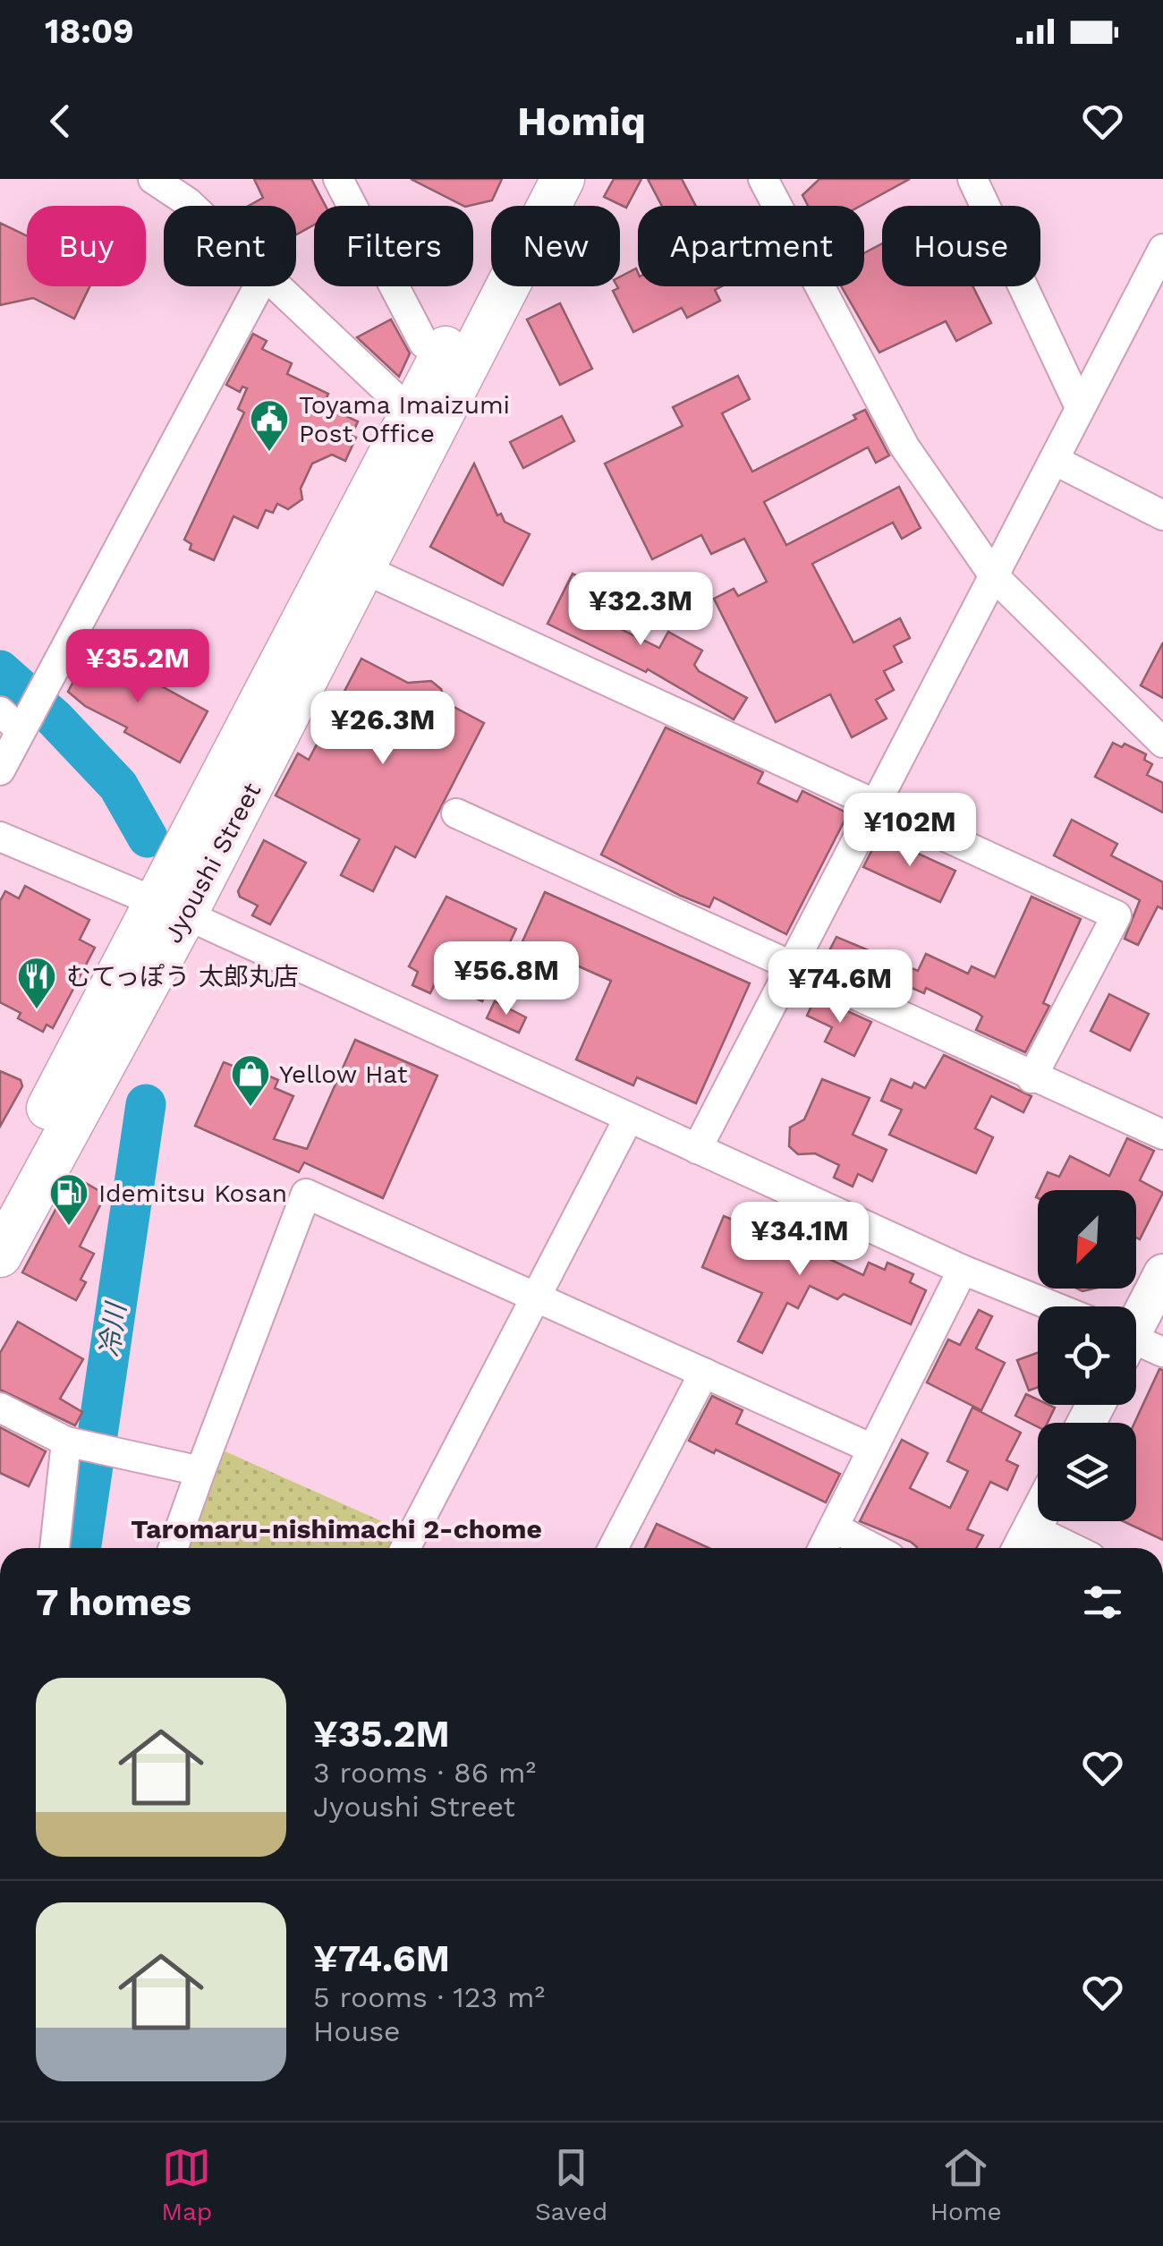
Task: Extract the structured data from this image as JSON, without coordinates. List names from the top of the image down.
{
  "streets": {
    "highway": ["Jyoushi Street"]
  },
  "districts": ["Taromaru-nishimachi 2-chome"],
  "water": ["冷川"],
  "places": {
    "public building": ["Toyama Imaizumi Post Office"],
    "restaurant": ["むてっぽう 太郎丸店"],
    "shop": ["Yellow Hat"],
    "fuel station": ["Idemitsu Kosan"]
  },
  "north": "bottom left",
  "page": {
    "status": "18:09",
    "header": "Homiq",
    "chip": [
      "Buy",
      "Rent",
      "Filters",
      "New",
      "Apartment",
      "House"
    ],
    "price": [
      "¥32.3M",
      "¥35.2M",
      "¥26.3M",
      "¥102M",
      "¥56.8M",
      "¥74.6M",
      "¥34.1M"
    ],
    "heading": "7 homes",
    "list": [
      {
        "name": "¥35.2M",
        "note": "3 rooms · 86 m² · Jyoushi Street"
      },
      {
        "name": "¥74.6M",
        "note": "5 rooms · 123 m² · House"
      }
    ],
    "tabs": ["Map", "Saved", "Home"]
  }
}
